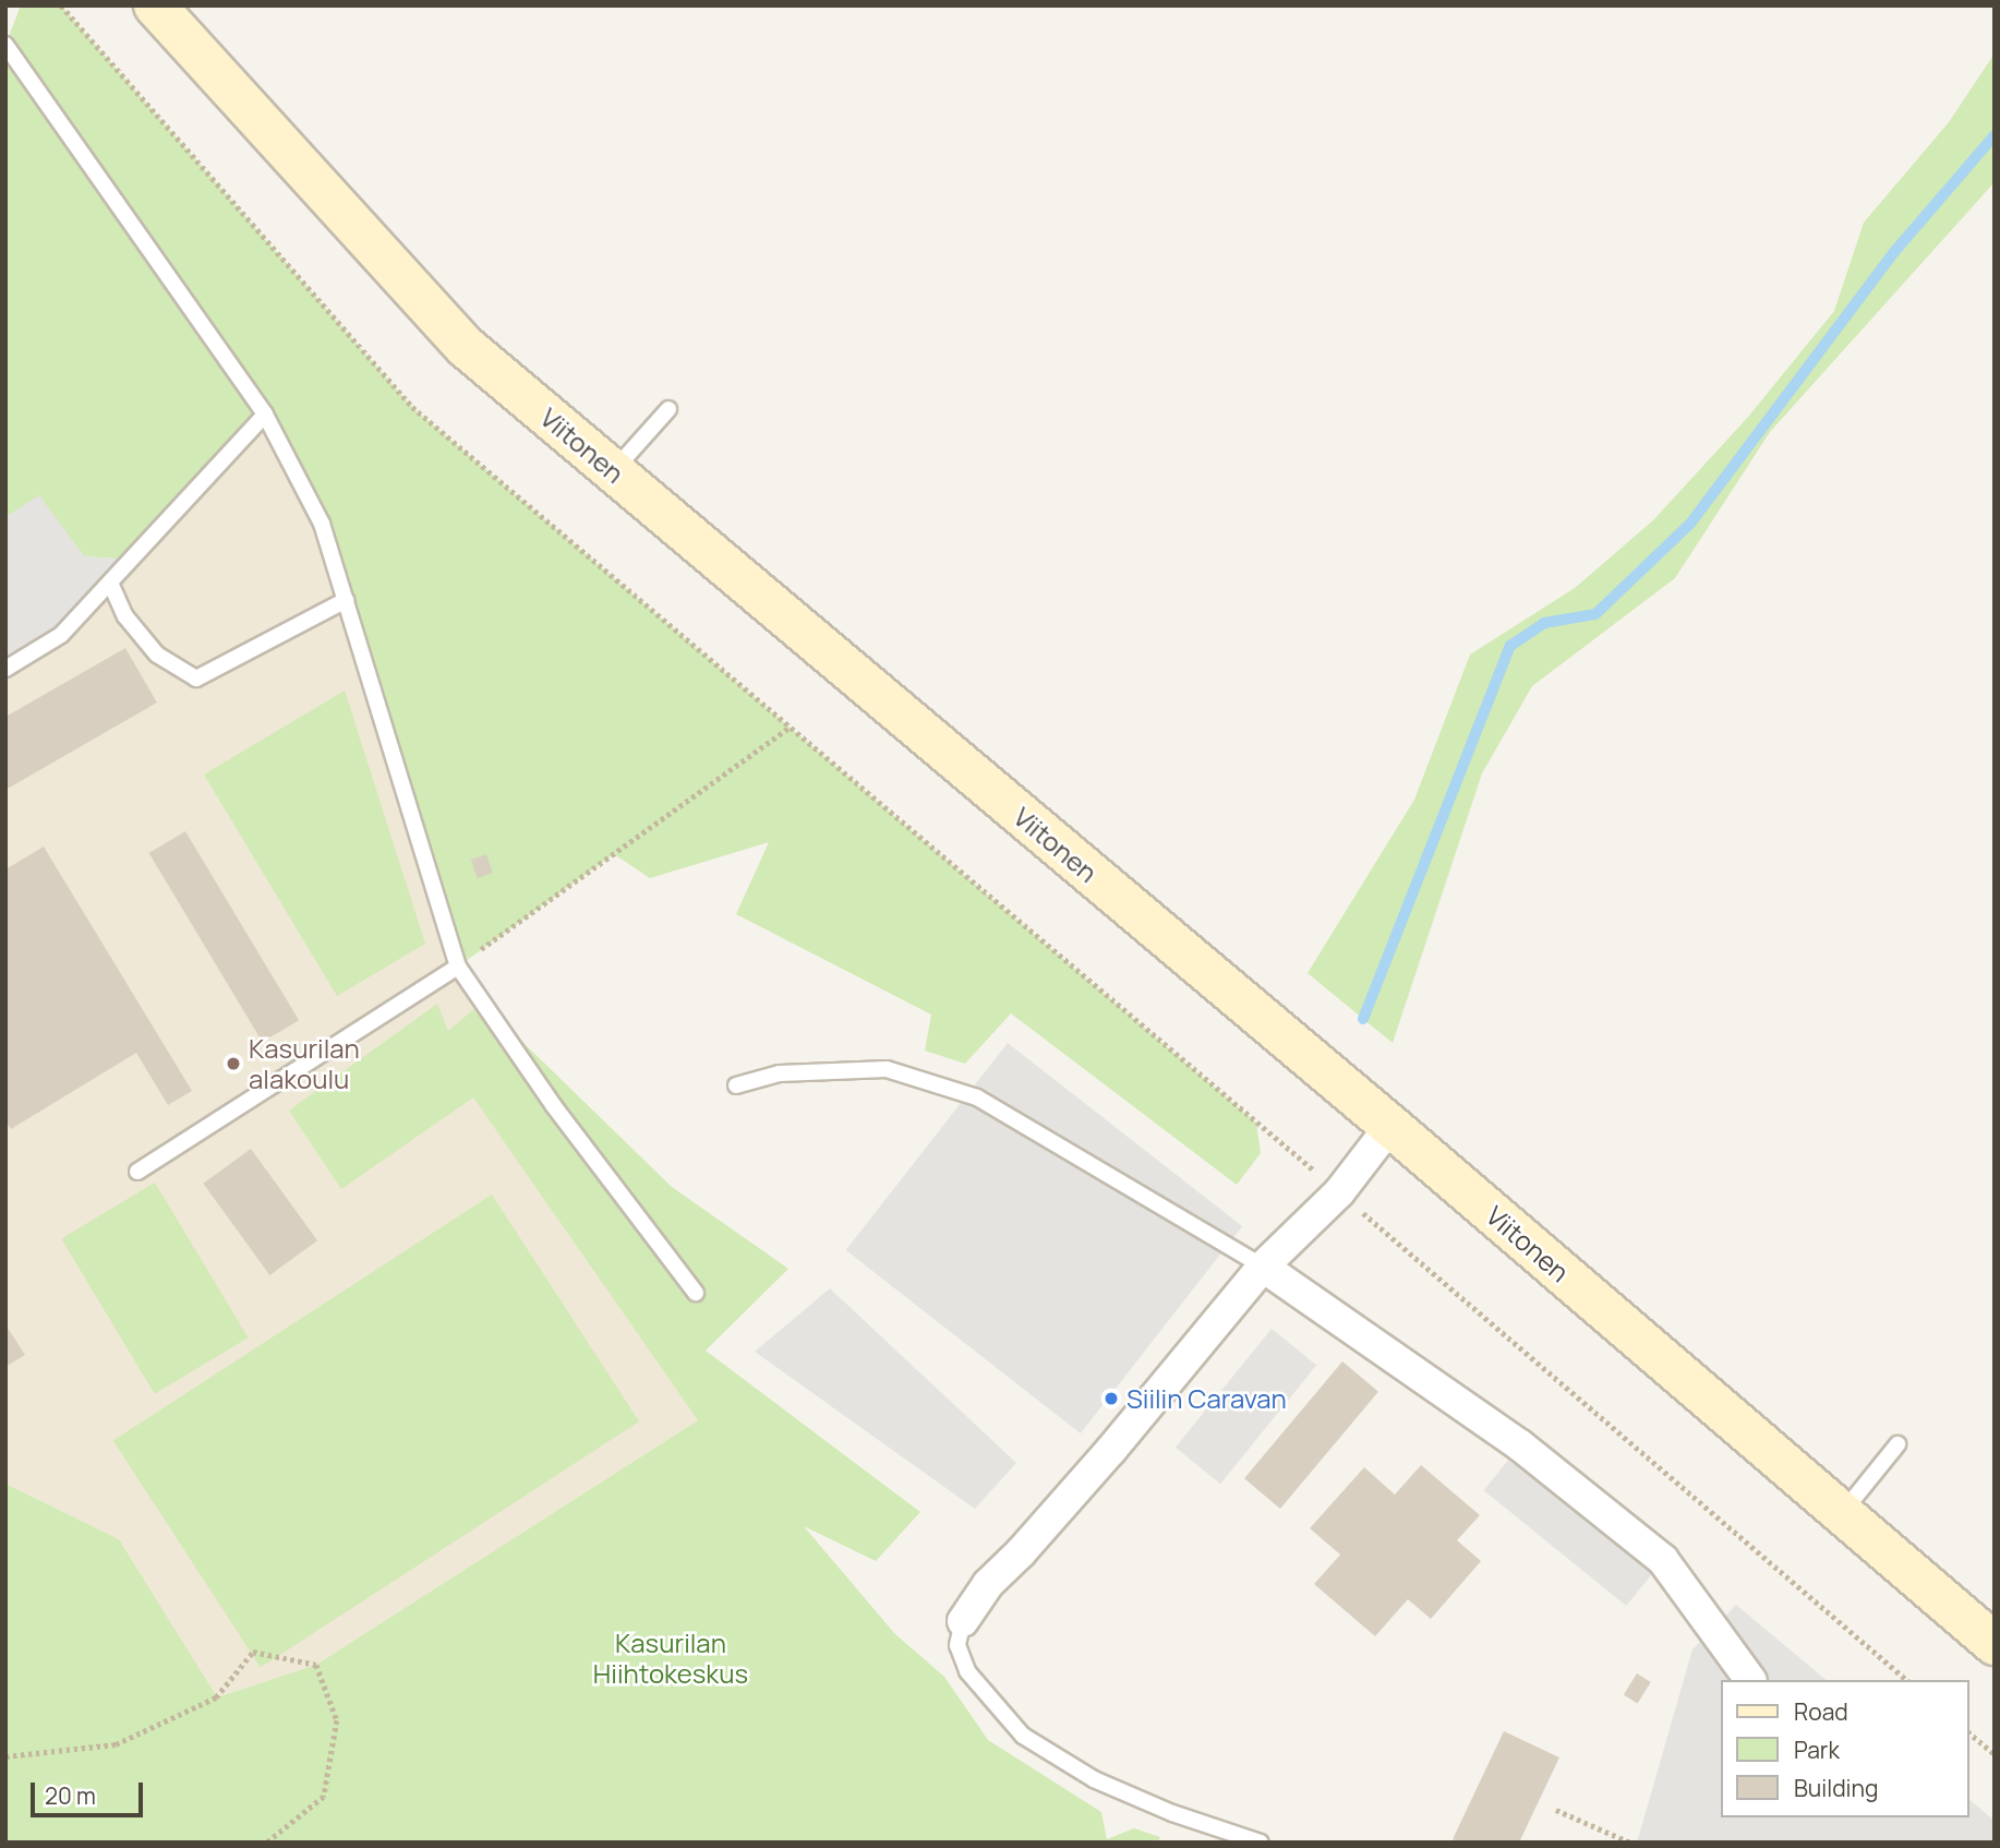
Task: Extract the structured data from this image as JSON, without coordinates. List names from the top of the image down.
{
  "streets": {
    "main road": ["Viitonen"]
  },
  "parks": ["Kasurilan Hiihtokeskus"],
  "places": ["Kasurilan alakoulu", "Siilin Caravan"],
  "legend": ["Road", "Park", "Building"],
  "scale_bar": "20 m"
}
